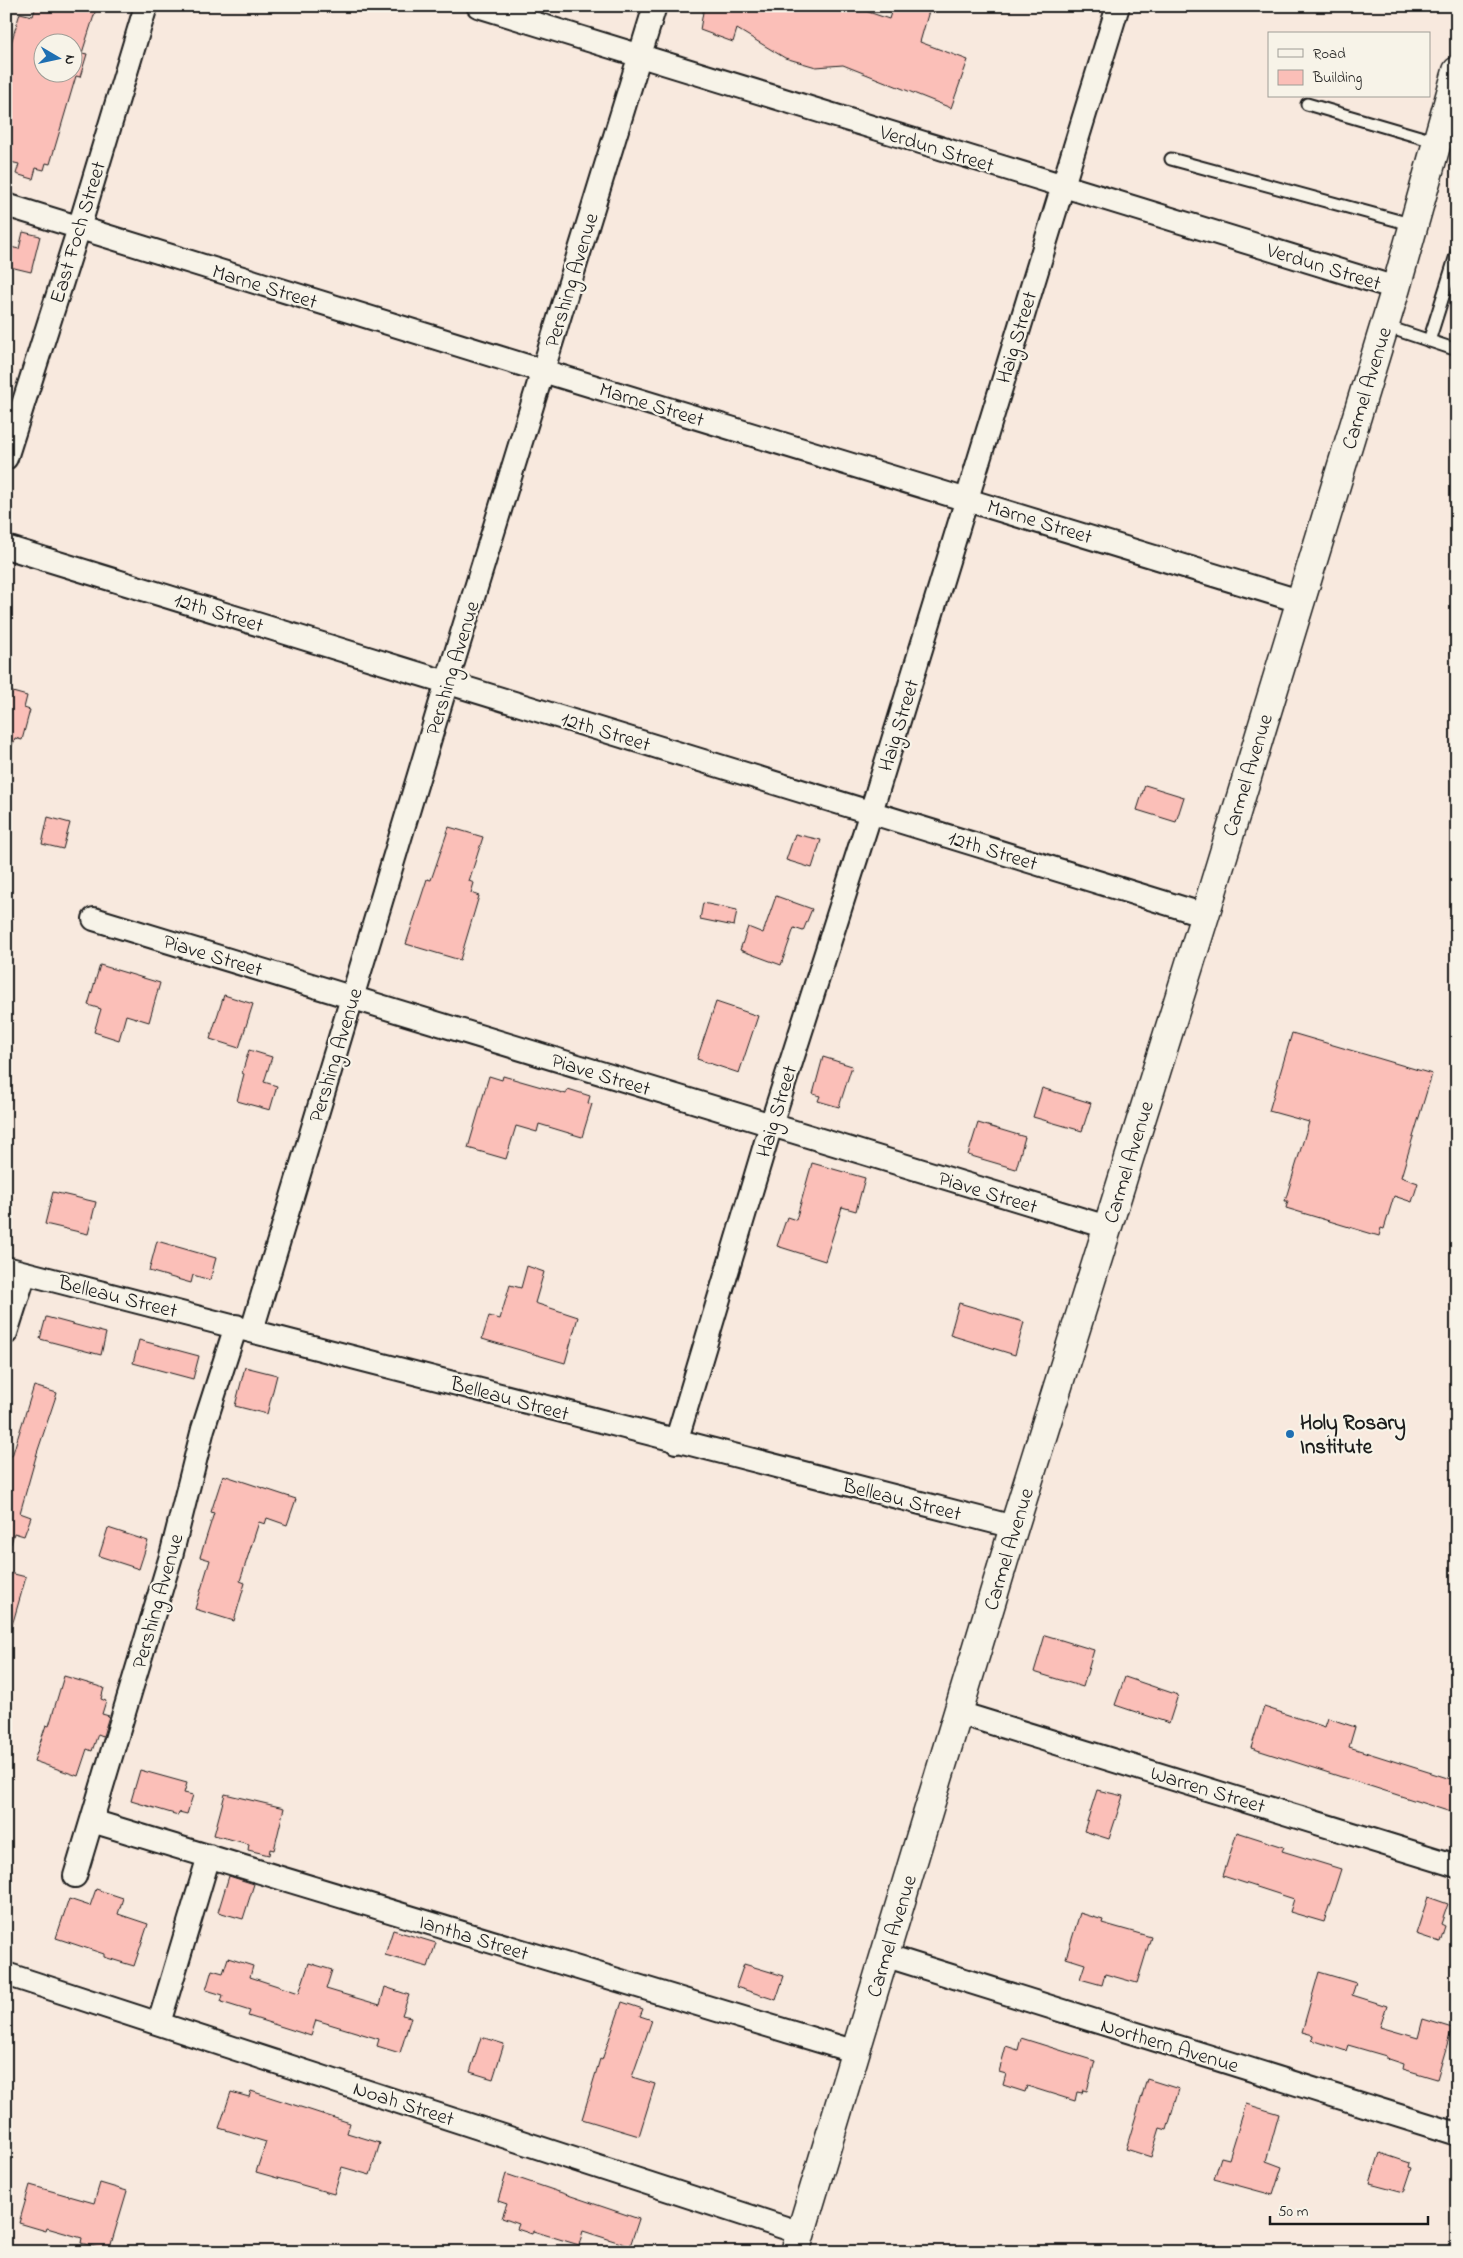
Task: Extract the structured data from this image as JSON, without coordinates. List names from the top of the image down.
{
  "streets": {
    "main road": ["Carmel Avenue"],
    "street": [
      "Verdun Street",
      "East Foch Street",
      "Pershing Avenue",
      "Marne Street",
      "Haig Street",
      "12th Street",
      "Piave Street",
      "Belleau Street",
      "Warren Street",
      "Iantha Street",
      "Northern Avenue",
      "Noah Street"
    ]
  },
  "crossings": [
    ["Verdun Street", "Pershing Avenue"],
    ["Verdun Street", "Haig Street"],
    ["Verdun Street", "Carmel Avenue"],
    ["East Foch Street", "Marne Street"],
    ["Pershing Avenue", "Marne Street"],
    ["Pershing Avenue", "12th Street"],
    ["Pershing Avenue", "Piave Street"],
    ["Pershing Avenue", "Belleau Street"],
    ["Pershing Avenue", "Iantha Street"],
    ["Marne Street", "Haig Street"],
    ["Marne Street", "Carmel Avenue"],
    ["Haig Street", "12th Street"],
    ["Haig Street", "Piave Street"],
    ["Haig Street", "Belleau Street"],
    ["Carmel Avenue", "12th Street"],
    ["Carmel Avenue", "Piave Street"],
    ["Carmel Avenue", "Belleau Street"],
    ["Carmel Avenue", "Warren Street"],
    ["Carmel Avenue", "Iantha Street"],
    ["Carmel Avenue", "Northern Avenue"],
    ["Carmel Avenue", "Noah Street"]
  ],
  "places": ["Holy Rosary Institute"],
  "legend": ["Road", "Building"],
  "scale_bar": "50 m",
  "north": "right"
}
